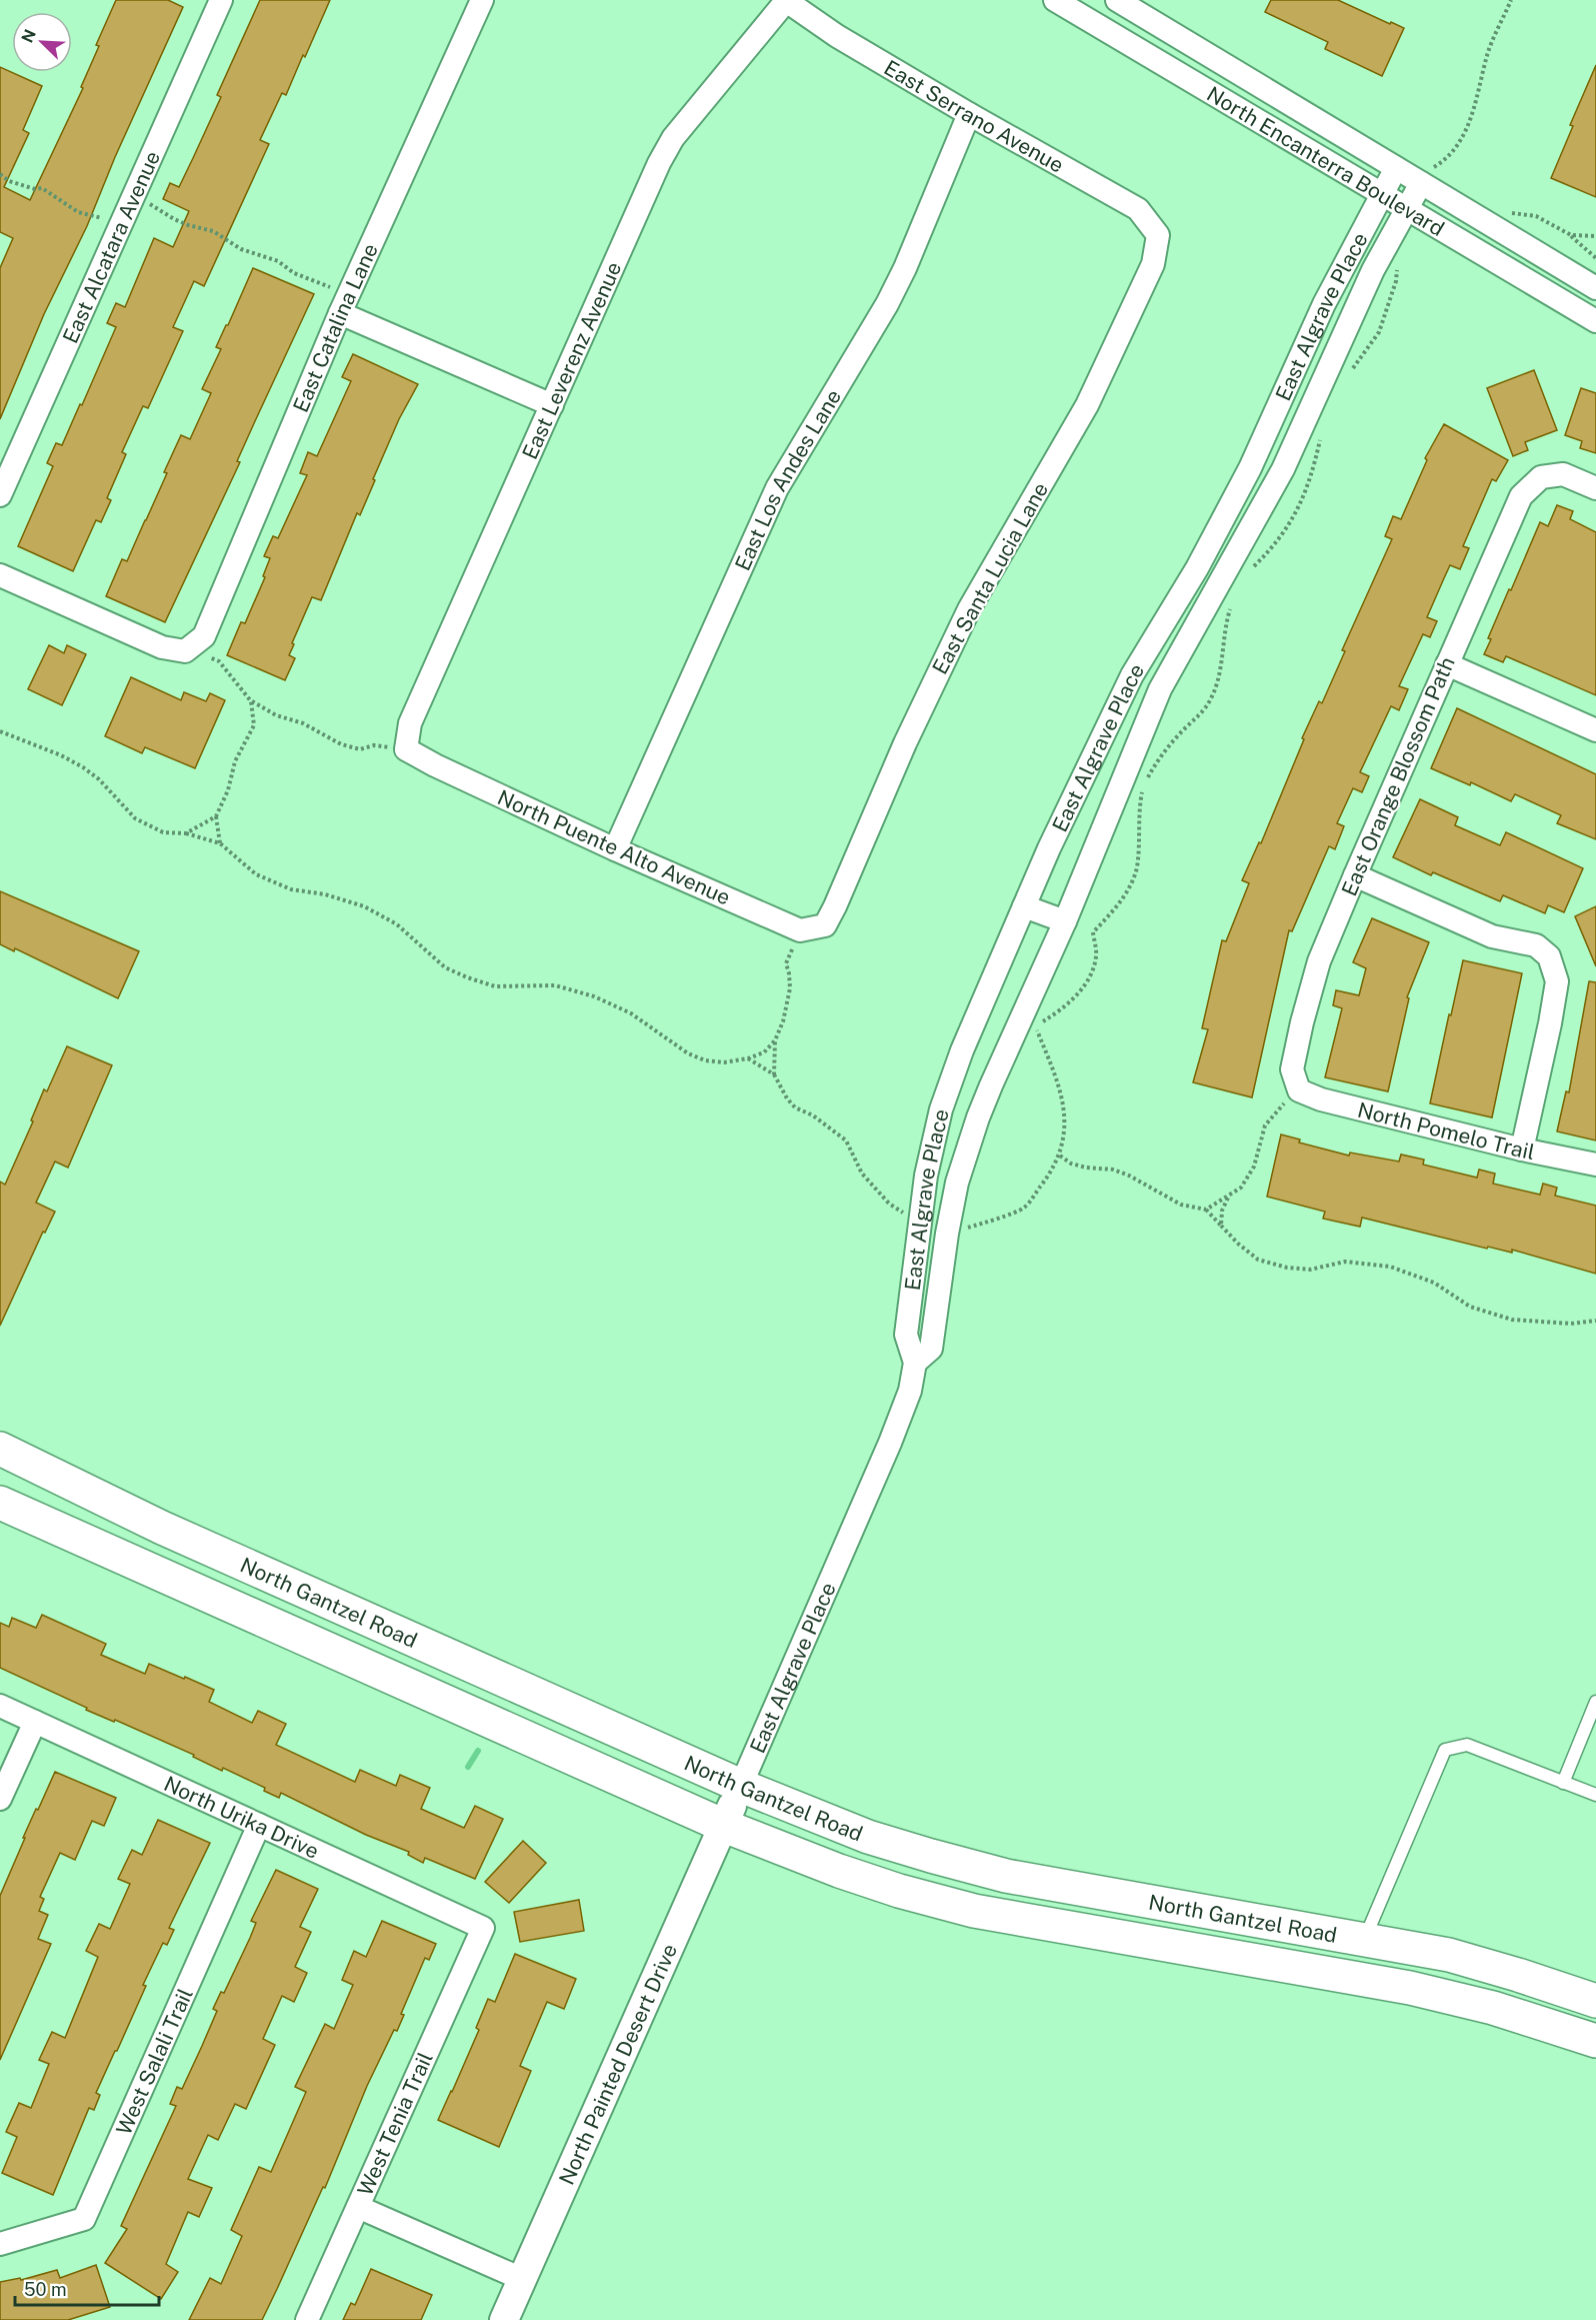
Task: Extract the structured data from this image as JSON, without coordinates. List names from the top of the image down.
{
  "streets": {
    "main road": ["North Gantzel Road"],
    "street": [
      "East Serrano Avenue",
      "North Encanterra Boulevard",
      "East Alcatara Avenue",
      "East Algrave Place",
      "East Catalina Lane",
      "East Leverenz Avenue",
      "East Los Andes Lane",
      "East Santa Lucia Lane",
      "East Orange Blossom Path",
      "North Puente Alto Avenue",
      "North Pomelo Trail",
      "North Urika Drive",
      "West Salali Trail",
      "North Painted Desert Drive",
      "West Tenia Trail"
    ]
  },
  "crossings": [
    ["East Serrano Avenue", "East Leverenz Avenue"],
    ["East Serrano Avenue", "East Los Andes Lane"],
    ["East Serrano Avenue", "East Santa Lucia Lane"],
    ["North Encanterra Boulevard", "East Algrave Place"],
    ["East Algrave Place", "North Gantzel Road"],
    ["East Algrave Place", "North Painted Desert Drive"],
    ["East Leverenz Avenue", "North Puente Alto Avenue"],
    ["East Los Andes Lane", "North Puente Alto Avenue"],
    ["East Santa Lucia Lane", "North Puente Alto Avenue"],
    ["East Orange Blossom Path", "North Pomelo Trail"],
    ["North Gantzel Road", "North Painted Desert Drive"],
    ["North Urika Drive", "West Salali Trail"],
    ["North Urika Drive", "West Tenia Trail"]
  ],
  "scale_bar": "50 m",
  "north": "top left"
}
